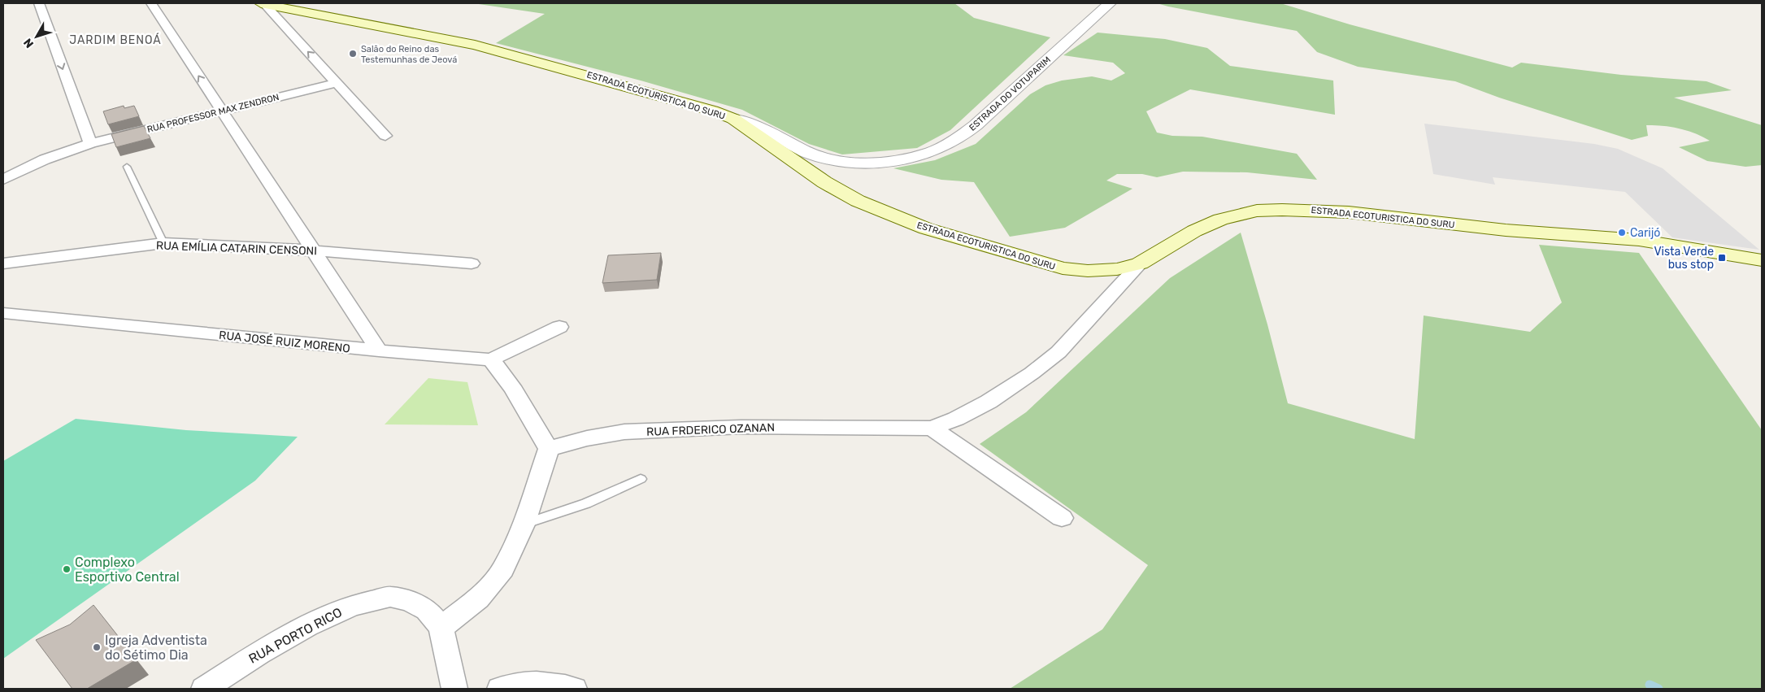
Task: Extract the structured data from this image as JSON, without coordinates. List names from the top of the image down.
{
  "streets": {
    "main road": ["ESTRADA ECOTURISTICA DO SURU"],
    "street": [
      "ESTRADA DO VOTUPARIM",
      "RUA PROFESSOR MAX ZENDRON",
      "RUA EMÍLIA CATARIN CENSONI",
      "RUA JOSÉ RUIZ MORENO",
      "RUA FRDERICO OZANAN",
      "RUA PORTO RICO"
    ]
  },
  "crossings": [
    ["ESTRADA DO VOTUPARIM", "ESTRADA ECOTURISTICA DO SURU"]
  ],
  "districts": ["JARDIM BENOÁ"],
  "places": {
    "other": [
      "Salão do Reino das Testemunhas de Jeová",
      "Carijó",
      "Complexo Esportivo Central",
      "Igreja Adventista do Sétimo Dia"
    ],
    "transit": ["Vista Verde bus stop"]
  },
  "north": "bottom left"
}
